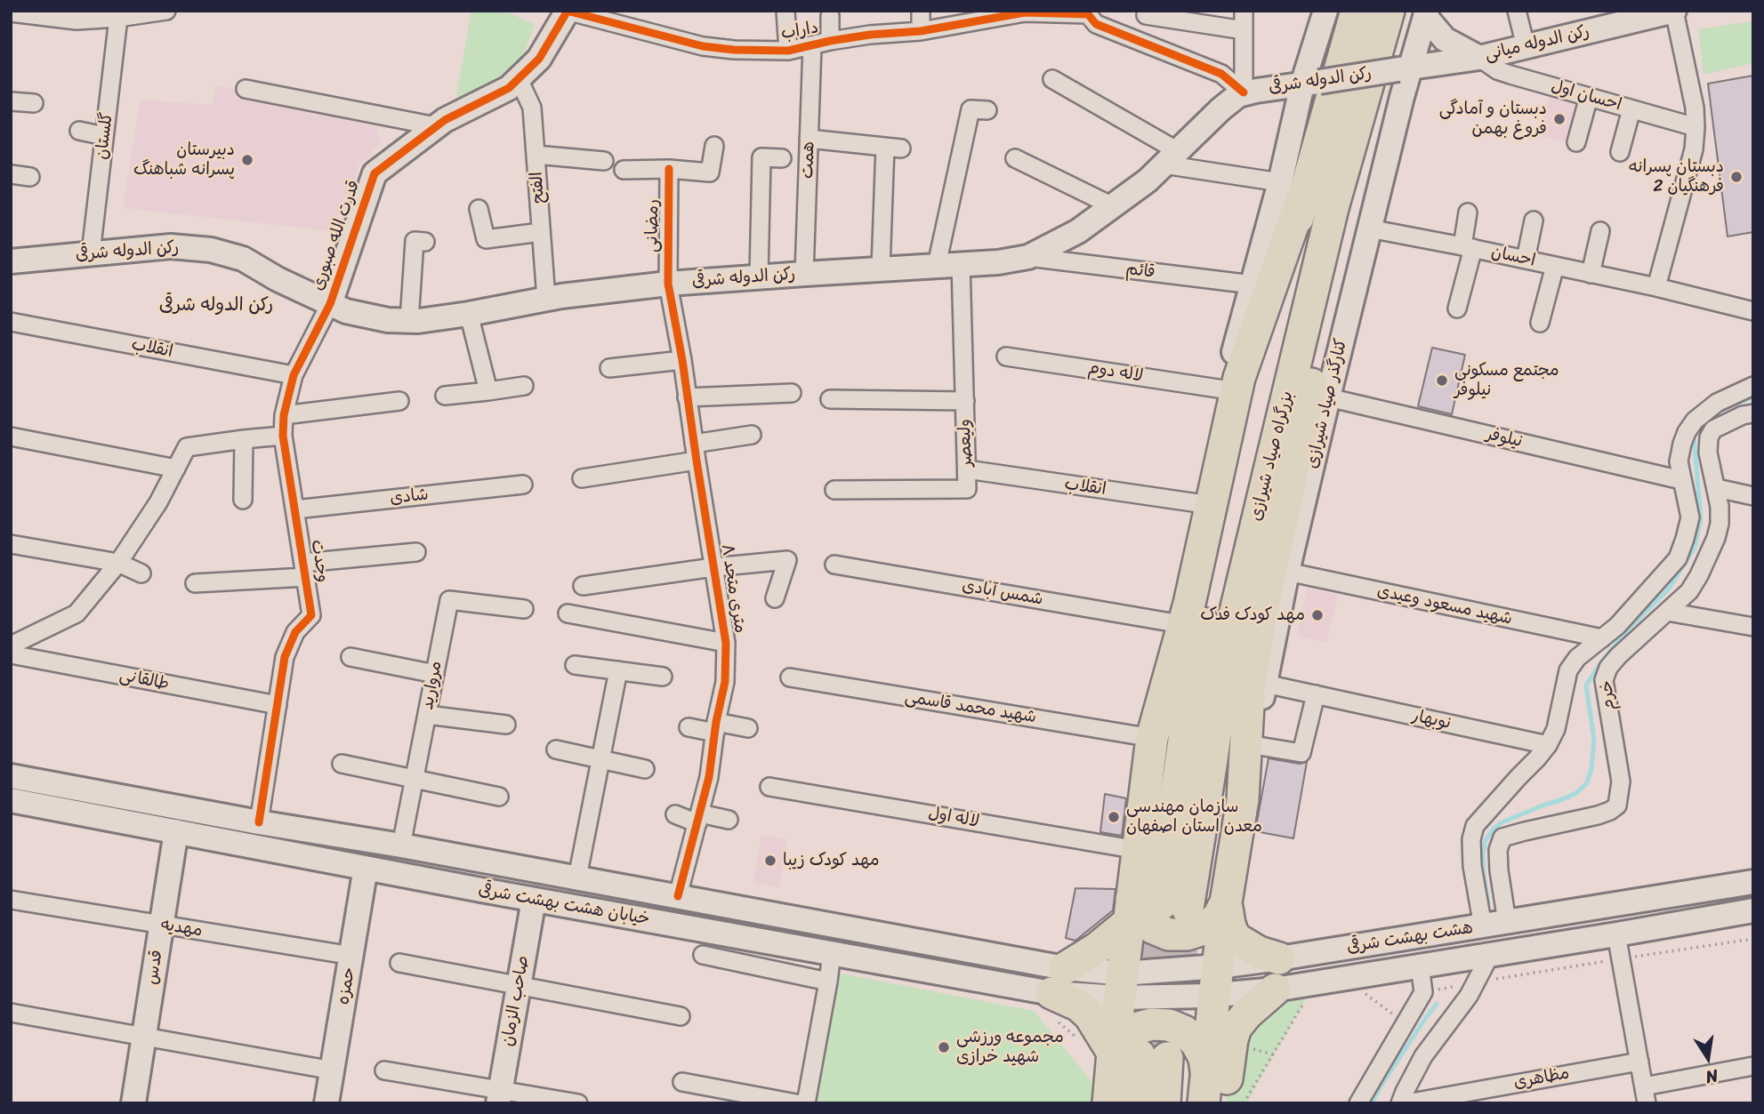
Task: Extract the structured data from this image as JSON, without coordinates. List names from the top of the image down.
{
  "streets": {
    "highway": ["بزرگراه صیاد شیرازی"],
    "main road": [
      "رکن الدوله میانی",
      "رکن الدوله شرقی",
      "قدرت الله صبوری",
      "کنارگذر صیاد شیرازی",
      "خیابان هشت بهشت شرقی",
      "هشت بهشت شرقی",
      "قدس",
      "حمزه",
      "صاحب الزمان"
    ],
    "street": [
      "داراب",
      "احسان اول",
      "گلستان",
      "همت",
      "الفتح",
      "رمضانی",
      "احسان",
      "قائم",
      "انقلاب",
      "لاله دوم",
      "نیلوفر",
      "ولیعصر",
      "شادی",
      "وحدت",
      "۸ متری متحد",
      "شمس آبادی",
      "شهید مسعود وعیدی",
      "طالقانی",
      "مروارید",
      "خرم",
      "شهید محمد قاسمی",
      "نوبهار",
      "لاله اول",
      "مهدیه",
      "مظاهری"
    ]
  },
  "crossings": [
    ["داراب", "رکن الدوله شرقی"],
    ["داراب", "همت"],
    ["داراب", "قدرت الله صبوری"],
    ["رکن الدوله میانی", "رکن الدوله شرقی"],
    ["رکن الدوله میانی", "احسان اول"],
    ["رکن الدوله میانی", "کنارگذر صیاد شیرازی"],
    ["رکن الدوله شرقی", "گلستان"],
    ["رکن الدوله شرقی", "همت"],
    ["رکن الدوله شرقی", "الفتح"],
    ["رکن الدوله شرقی", "رمضانی"],
    ["رکن الدوله شرقی", "قدرت الله صبوری"],
    ["رکن الدوله شرقی", "قائم"],
    ["رکن الدوله شرقی", "کنارگذر صیاد شیرازی"],
    ["رکن الدوله شرقی", "ولیعصر"],
    ["رکن الدوله شرقی", "وحدت"],
    ["رکن الدوله شرقی", "۸ متری متحد"],
    ["الفتح", "قدرت الله صبوری"],
    ["رمضانی", "۸ متری متحد"],
    ["قدرت الله صبوری", "وحدت"],
    ["احسان", "کنارگذر صیاد شیرازی"],
    ["انقلاب", "ولیعصر"],
    ["انقلاب", "وحدت"],
    ["کنارگذر صیاد شیرازی", "نیلوفر"],
    ["کنارگذر صیاد شیرازی", "شهید مسعود وعیدی"],
    ["کنارگذر صیاد شیرازی", "نوبهار"],
    ["شادی", "وحدت"],
    ["وحدت", "طالقانی"],
    ["وحدت", "خیابان هشت بهشت شرقی"],
    ["۸ متری متحد", "خیابان هشت بهشت شرقی"],
    ["مروارید", "خیابان هشت بهشت شرقی"],
    ["خرم", "هشت بهشت شرقی"],
    ["خیابان هشت بهشت شرقی", "هشت بهشت شرقی"],
    ["خیابان هشت بهشت شرقی", "قدس"],
    ["خیابان هشت بهشت شرقی", "حمزه"],
    ["خیابان هشت بهشت شرقی", "صاحب الزمان"],
    ["مهدیه", "قدس"],
    ["مهدیه", "حمزه"]
  ],
  "districts": ["رکن الدوله شرقی"],
  "places": [
    "دبستان و آمادگی فروغ بهمن",
    "دبیرستان پسرانه شباهنگ",
    "دبستان پسرانه فرهنگیان 2",
    "مجتمع مسکونی نیلوفر",
    "مهد کودک فدک",
    "سازمان مهندسی معدن استان اصفهان",
    "مهد کودک زیبا",
    "مجموعه ورزشی شهید خرازی"
  ],
  "north": "bottom"
}
